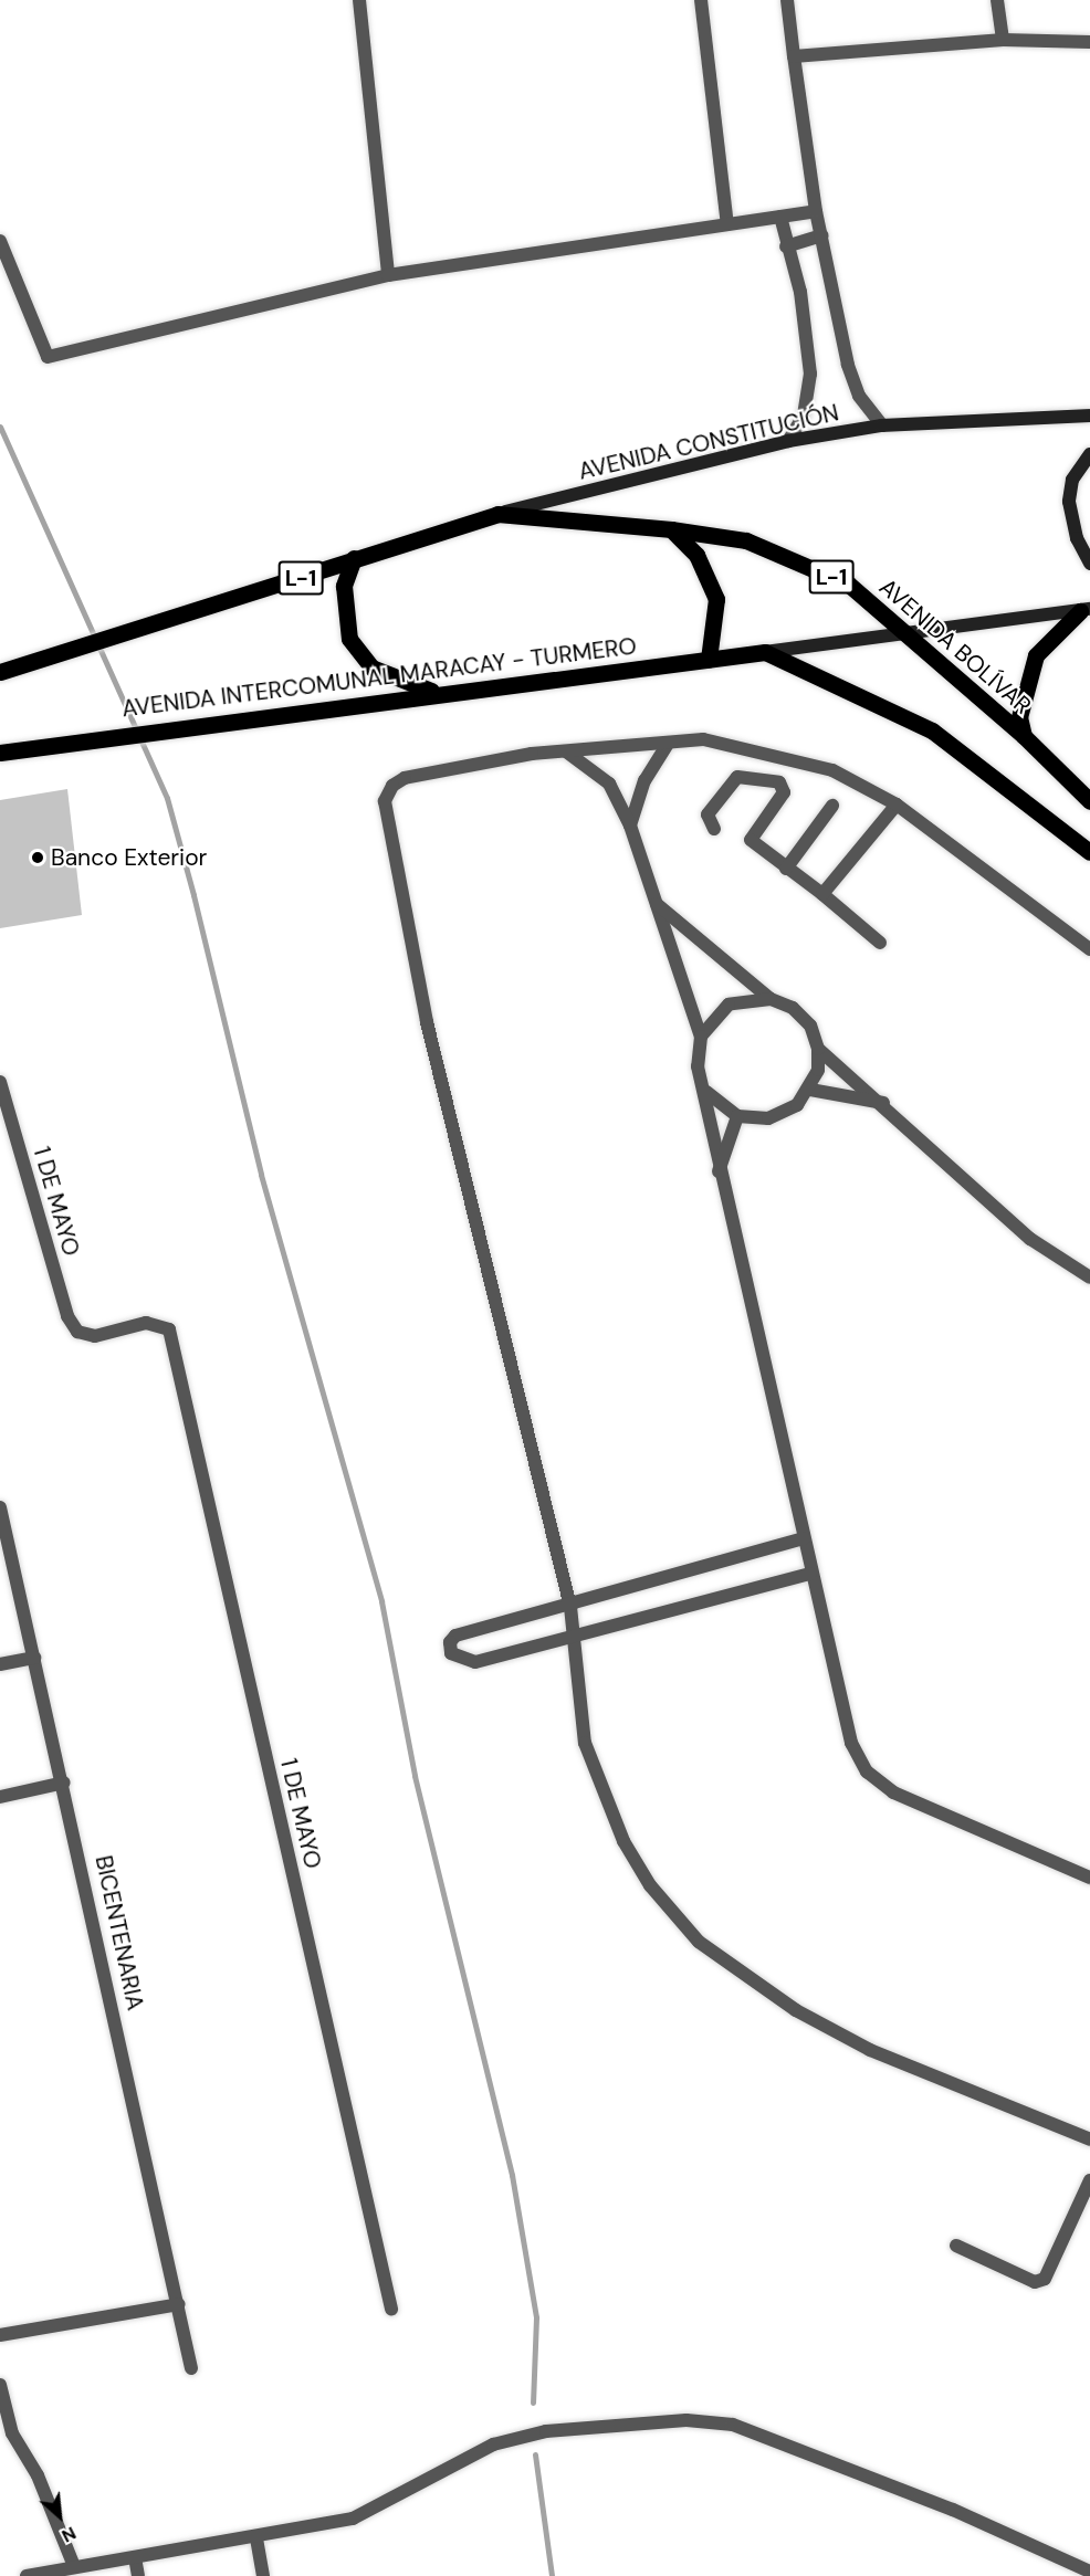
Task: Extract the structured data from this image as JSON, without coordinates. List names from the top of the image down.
{
  "streets": {
    "main road": ["L-1", "AVENIDA BOLÍVAR", "AVENIDA INTERCOMUNAL MARACAY - TURMERO"],
    "street": ["AVENIDA CONSTITUCIÓN", "1 DE MAYO", "BICENTENARIA"]
  },
  "crossings": [
    ["AVENIDA CONSTITUCIÓN", "L-1"],
    ["AVENIDA CONSTITUCIÓN", "AVENIDA BOLÍVAR"],
    ["L-1", "AVENIDA BOLÍVAR"]
  ],
  "places": ["Banco Exterior"],
  "north": "bottom right"
}
